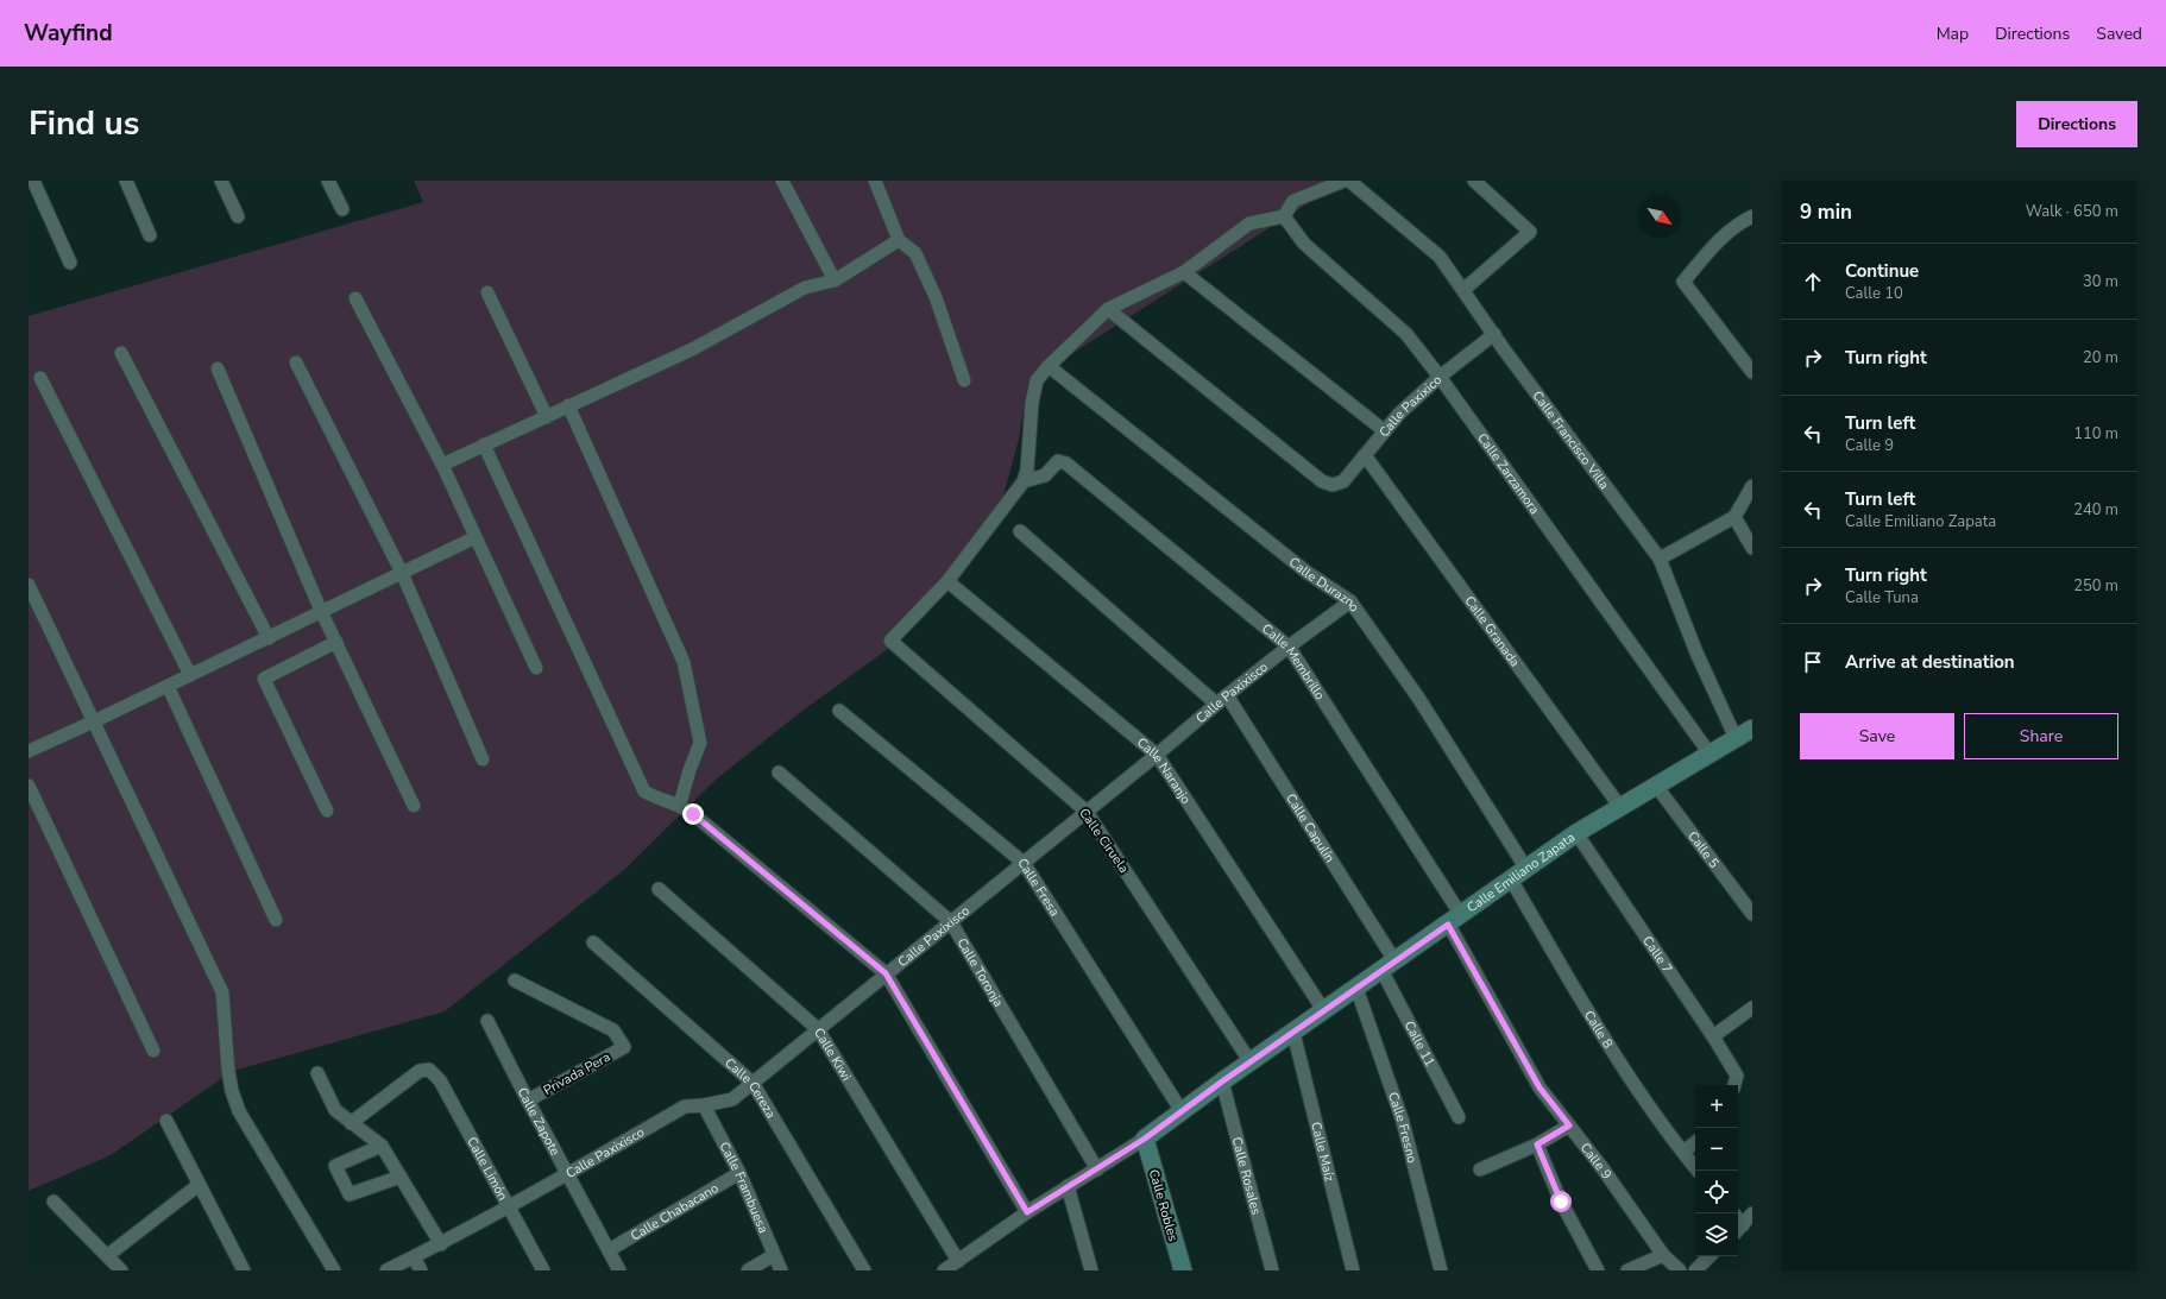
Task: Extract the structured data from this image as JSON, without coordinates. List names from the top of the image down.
{
  "streets": {
    "main road": ["Calle Emiliano Zapata", "Calle Robles"],
    "street": [
      "Calle Paxixico",
      "Calle Francisco Villa",
      "Calle Zarzamora",
      "Calle Durazno",
      "Calle Granada",
      "Calle Membrillo",
      "Calle Paxixisco",
      "Calle Naranjo",
      "Calle Capulín",
      "Calle Ciruela",
      "Calle 5",
      "Calle Fresa",
      "Calle 7",
      "Calle Toronja",
      "Calle 8",
      "Calle 11",
      "Calle Kiwi",
      "Privada Pera",
      "Calle Cereza",
      "Calle Zapote",
      "Calle Fresno",
      "Calle Maíz",
      "Calle 9",
      "Calle Limón",
      "Calle Rosales",
      "Calle Frambuesa",
      "Calle Chabacano"
    ]
  },
  "crossings": [
    ["Calle Paxixico", "Calle Francisco Villa"],
    ["Calle Paxixico", "Calle Zarzamora"],
    ["Calle Paxixico", "Calle Granada"],
    ["Calle Francisco Villa", "Calle Emiliano Zapata"],
    ["Calle Zarzamora", "Calle Emiliano Zapata"],
    ["Calle Durazno", "Calle Paxixisco"],
    ["Calle Durazno", "Calle Emiliano Zapata"],
    ["Calle Granada", "Calle Emiliano Zapata"],
    ["Calle Membrillo", "Calle Paxixisco"],
    ["Calle Membrillo", "Calle Emiliano Zapata"],
    ["Calle Membrillo", "Calle 9"],
    ["Calle Paxixisco", "Calle Naranjo"],
    ["Calle Paxixisco", "Calle Capulín"],
    ["Calle Paxixisco", "Calle Ciruela"],
    ["Calle Paxixisco", "Calle Fresa"],
    ["Calle Paxixisco", "Calle Toronja"],
    ["Calle Paxixisco", "Calle Kiwi"],
    ["Calle Paxixisco", "Calle Cereza"],
    ["Calle Paxixisco", "Calle Zapote"],
    ["Calle Paxixisco", "Calle Limón"],
    ["Calle Paxixisco", "Calle Frambuesa"],
    ["Calle Naranjo", "Calle Ciruela"],
    ["Calle Naranjo", "Calle Emiliano Zapata"],
    ["Calle Capulín", "Calle Emiliano Zapata"],
    ["Calle Capulín", "Calle 11"],
    ["Calle Ciruela", "Calle Emiliano Zapata"],
    ["Calle 5", "Calle Emiliano Zapata"],
    ["Calle Emiliano Zapata", "Calle Fresa"],
    ["Calle Emiliano Zapata", "Calle 7"],
    ["Calle Emiliano Zapata", "Calle Toronja"],
    ["Calle Emiliano Zapata", "Calle 8"],
    ["Calle Emiliano Zapata", "Calle 11"],
    ["Calle Emiliano Zapata", "Calle Kiwi"],
    ["Calle Emiliano Zapata", "Calle Fresno"],
    ["Calle Emiliano Zapata", "Calle Maíz"],
    ["Calle Emiliano Zapata", "Calle 9"],
    ["Calle Emiliano Zapata", "Calle Rosales"],
    ["Calle Emiliano Zapata", "Calle Robles"],
    ["Privada Pera", "Calle Zapote"],
    ["Calle Zapote", "Calle Chabacano"],
    ["Calle Frambuesa", "Calle Chabacano"]
  ],
  "north": "bottom right",
  "page": {
    "header": "Wayfind",
    "nav": ["Map", "Directions", "Saved"],
    "title": "Find us",
    "buttons": [
      "Directions",
      ["Save", "Share"]
    ],
    "heading": ["9 min", "Walk · 650 m"],
    "list": [
      ["Continue", "Calle 10", "30 m"],
      ["Turn right", "20 m"],
      ["Turn left", "Calle 9", "110 m"],
      ["Turn left", "Calle Emiliano Zapata", "240 m"],
      ["Turn right", "Calle Tuna", "250 m"],
      "Arrive at destination"
    ],
    "map_buttons": ["+", "−"]
  }
}
